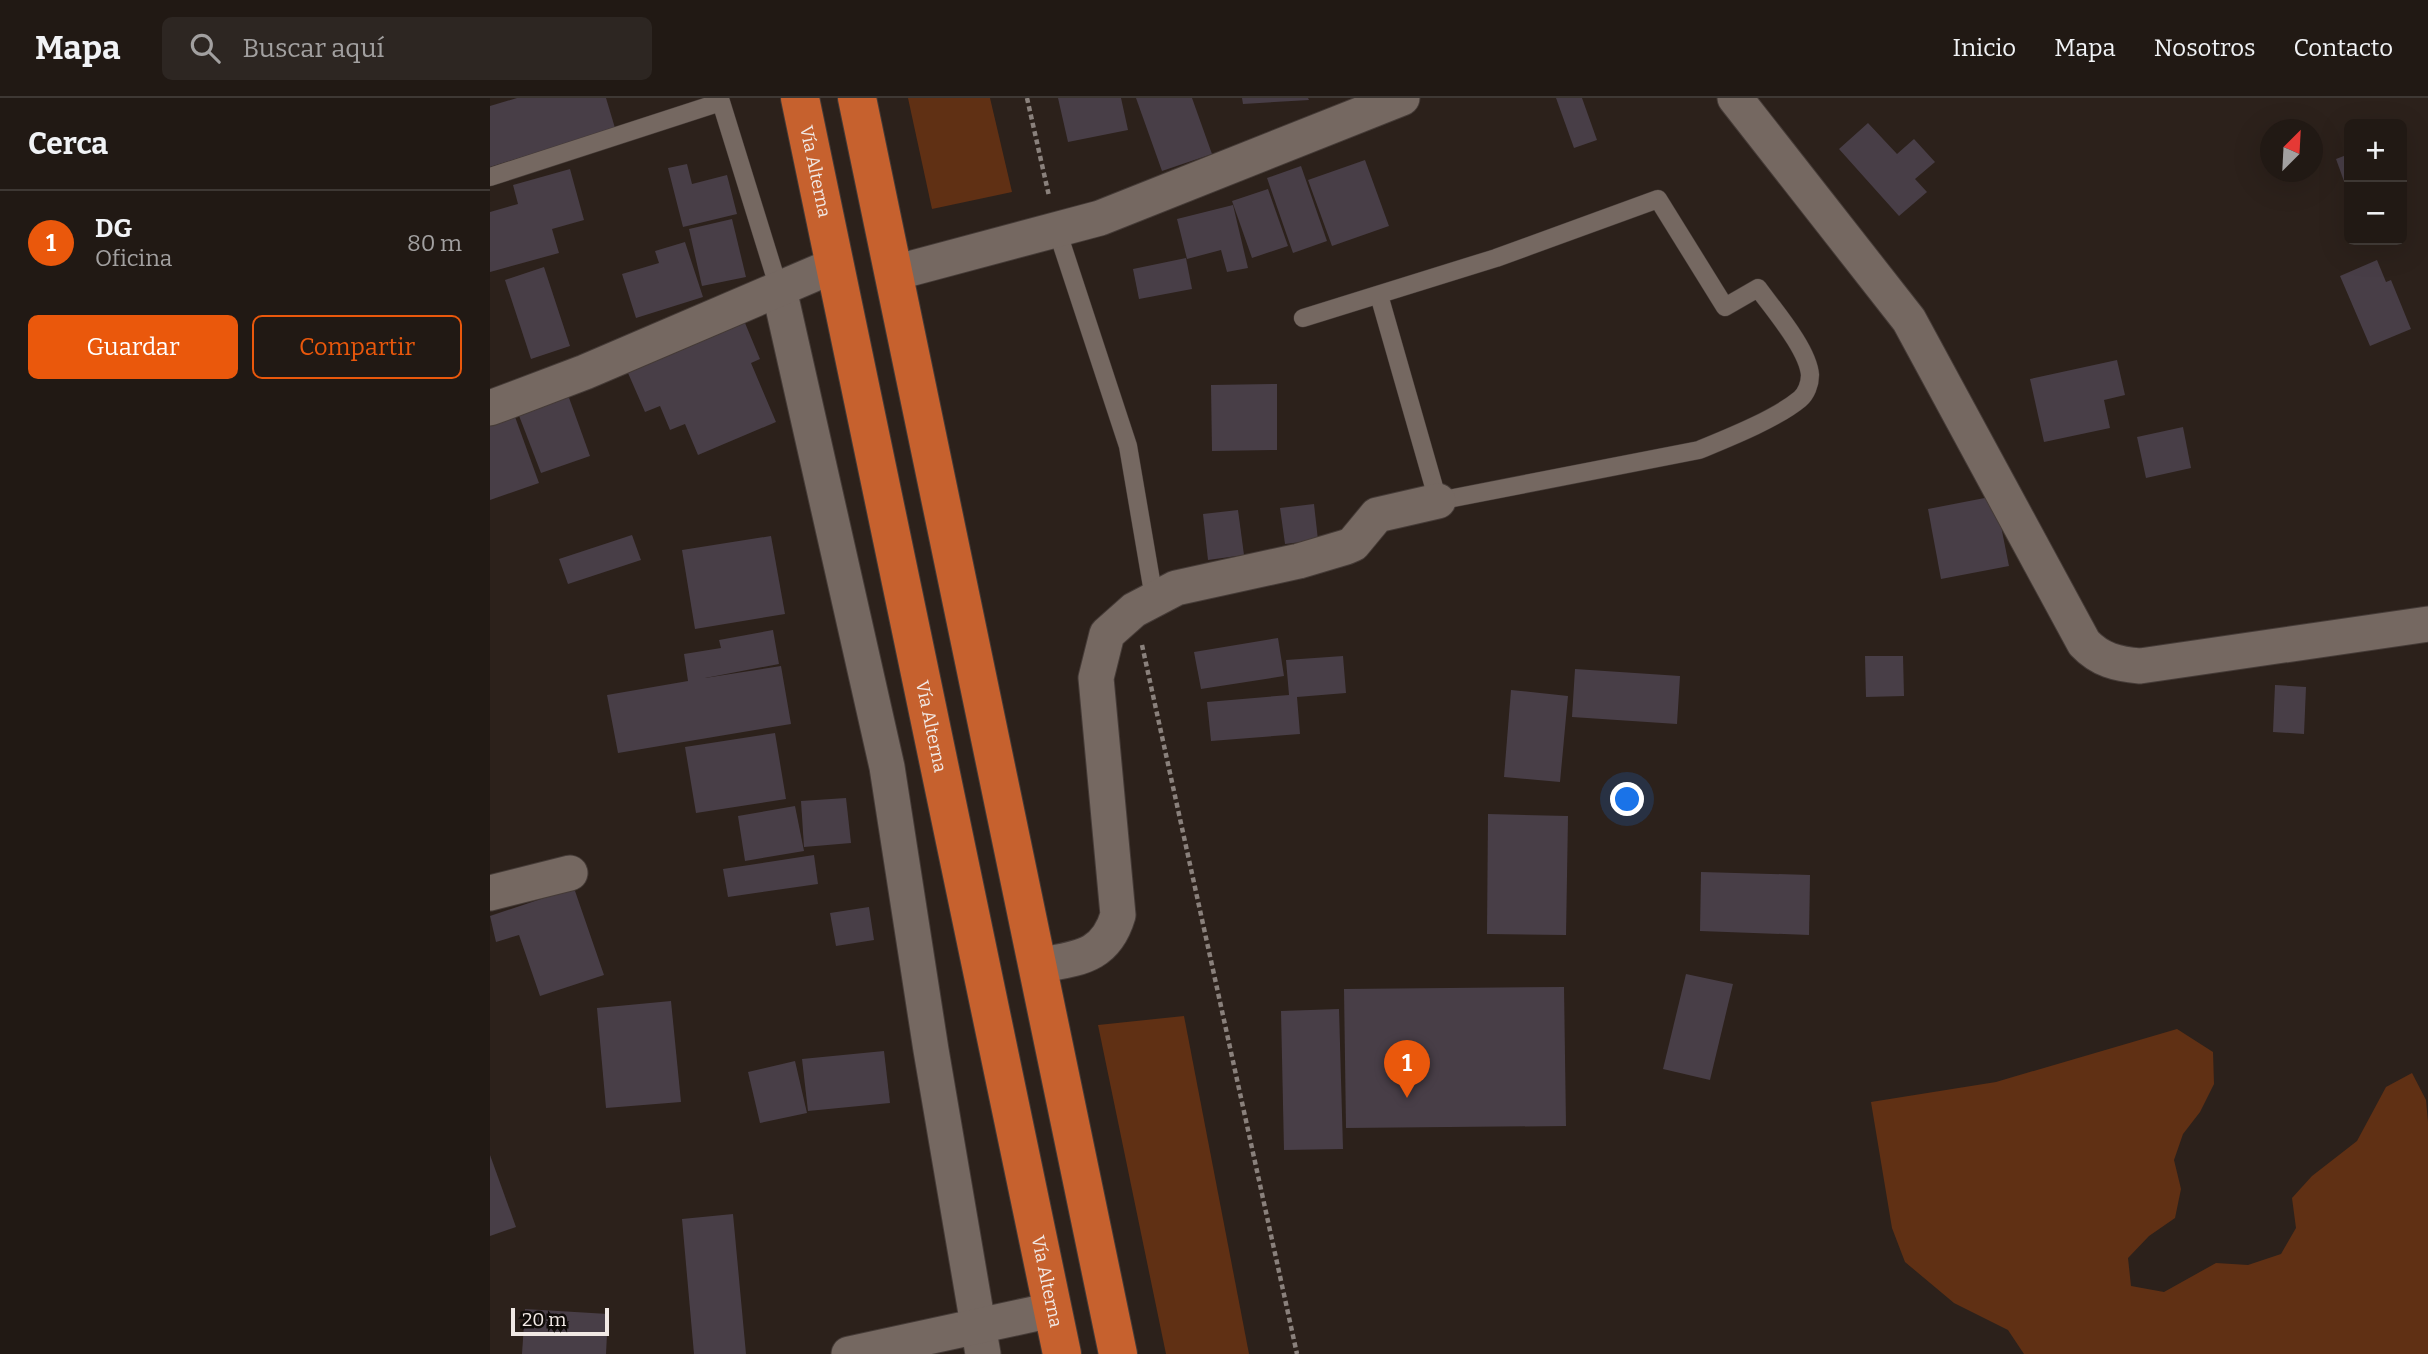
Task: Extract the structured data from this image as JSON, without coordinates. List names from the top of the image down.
{
  "streets": {
    "highway": ["Vía Alterna"]
  },
  "scale_bar": "20 m",
  "north": "top right",
  "page": {
    "header": "Mapa",
    "search": "Buscar aquí",
    "nav": [
      "Inicio",
      "Mapa",
      "Nosotros",
      "Contacto"
    ],
    "heading": "Cerca",
    "map_buttons": ["+", "−"],
    "list": [
      {
        "mark": "1",
        "name": "DG",
        "note": "Oficina",
        "value": "80 m"
      }
    ],
    "buttons": ["Guardar", "Compartir"],
    "pins": "1",
    "scale": "20 m"
  }
}
